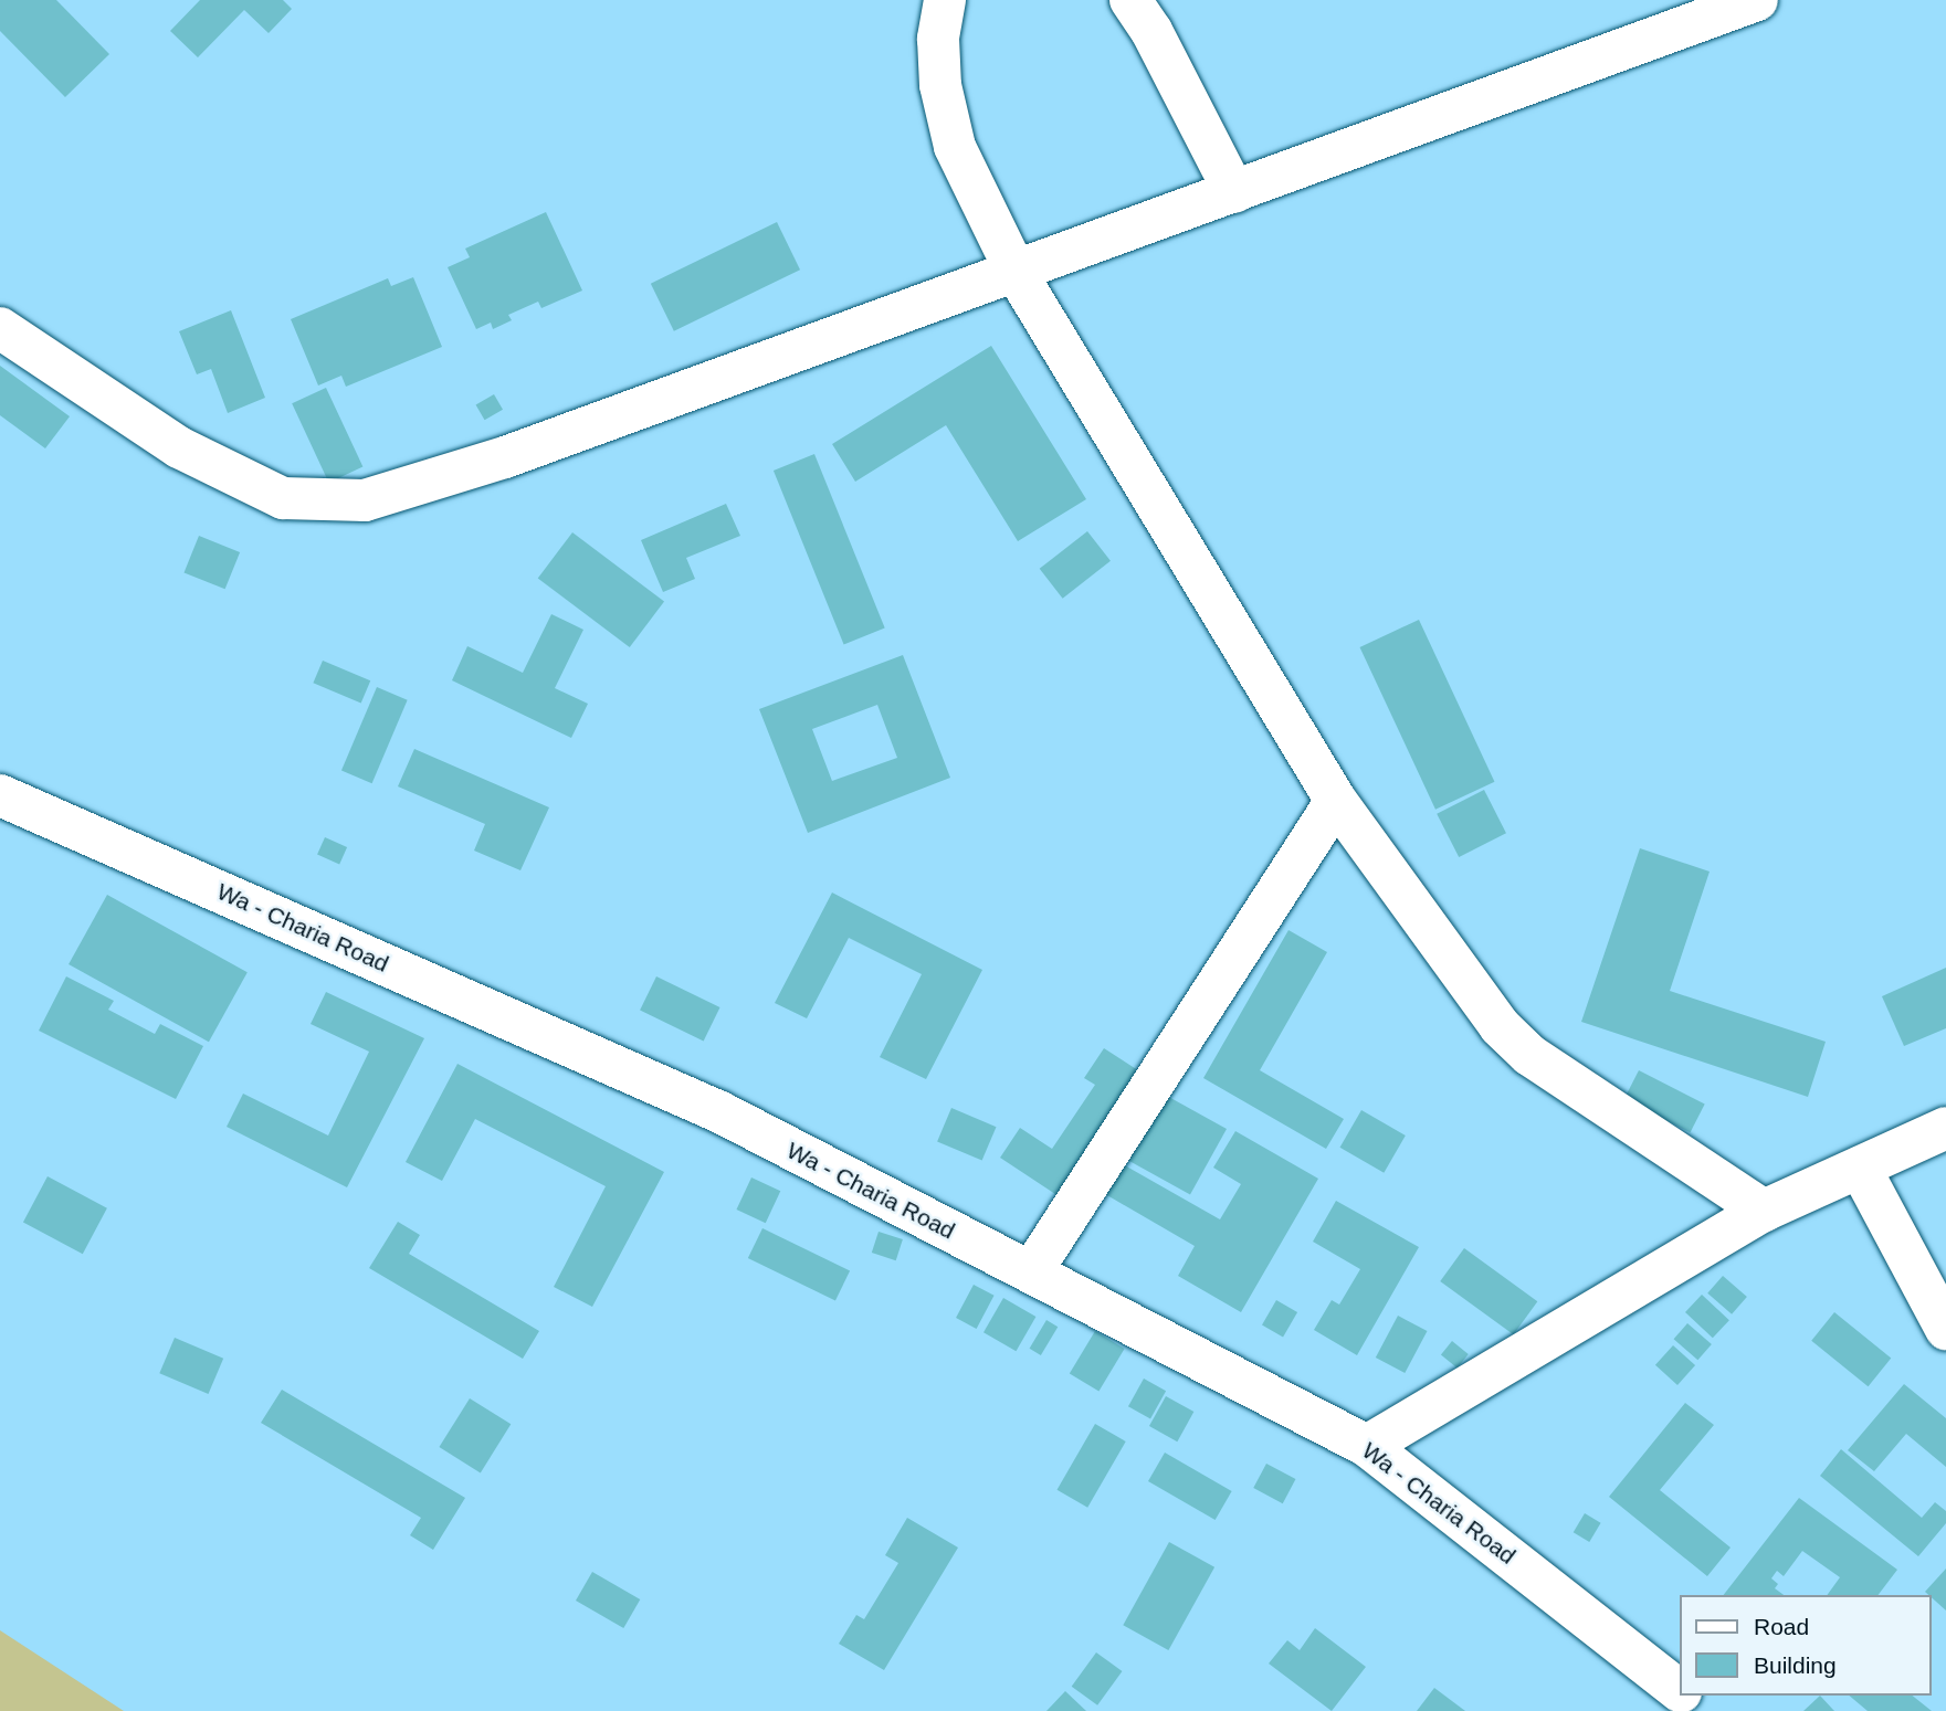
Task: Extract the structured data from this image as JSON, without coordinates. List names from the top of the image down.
{
  "streets": {
    "street": ["Wa - Charia Road"]
  },
  "legend": ["Road", "Building"]
}
